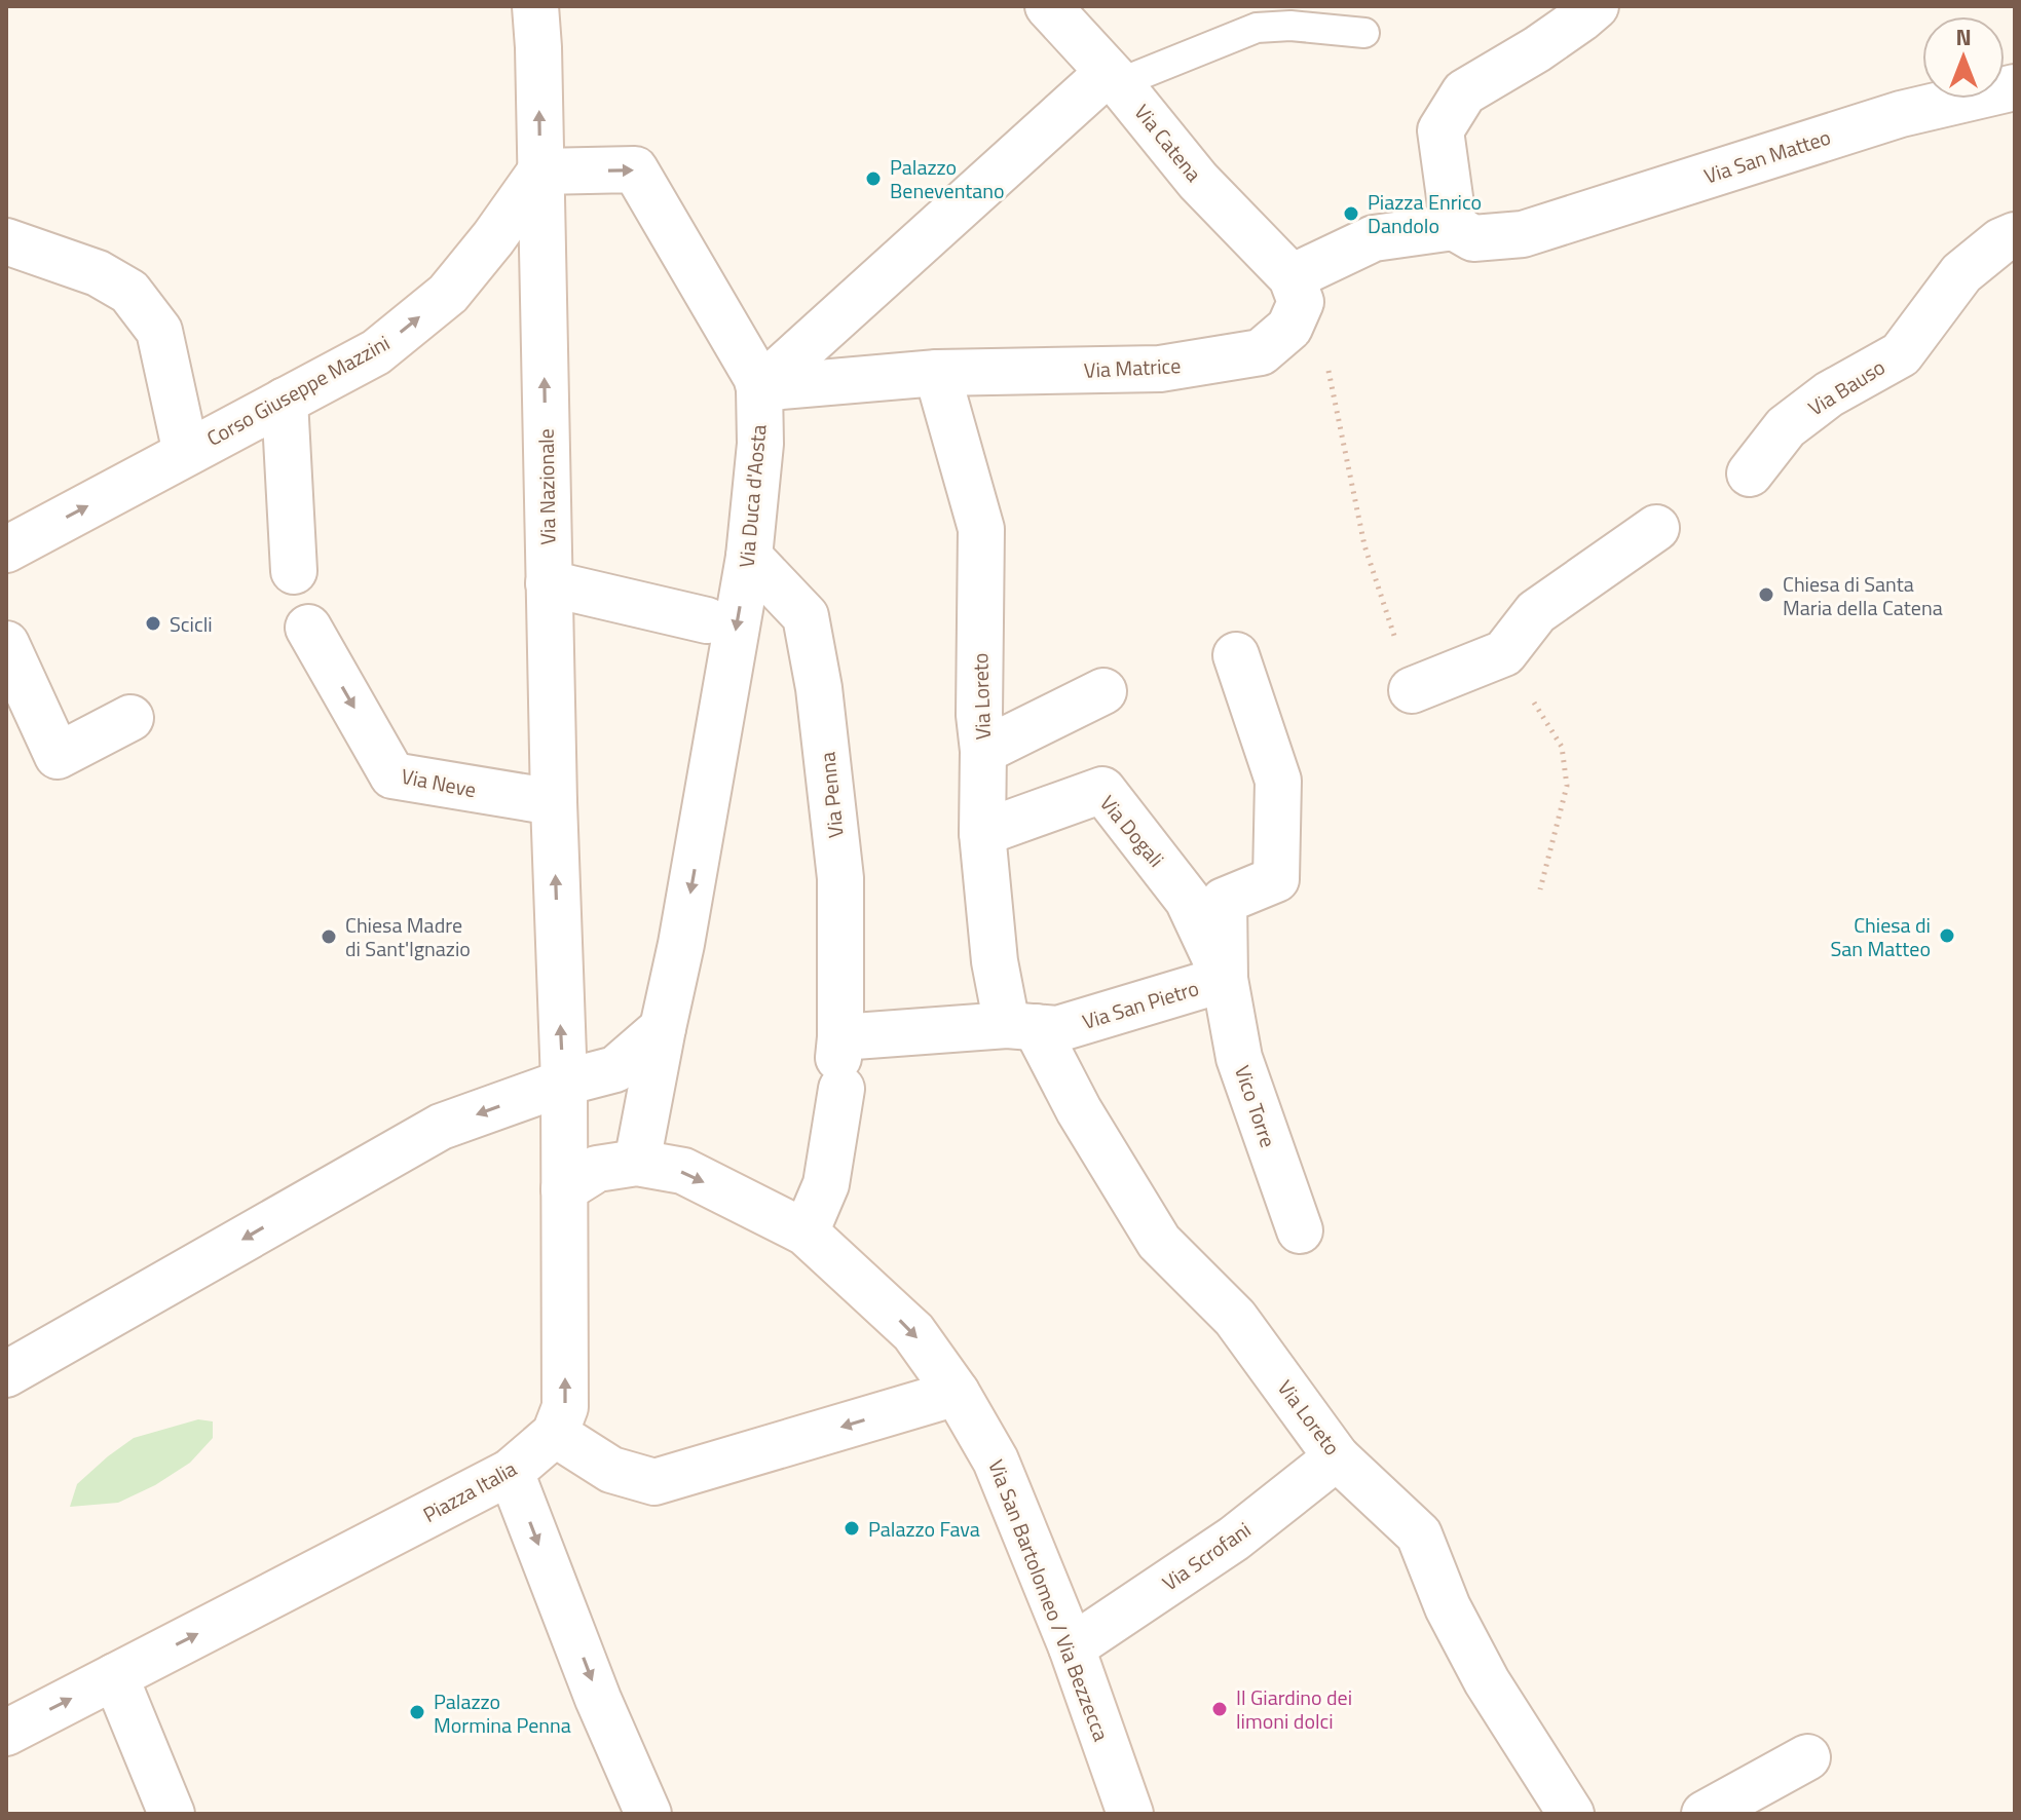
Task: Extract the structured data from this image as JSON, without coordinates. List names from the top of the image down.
{
  "streets": {
    "street": [
      "Via Catena",
      "Via San Matteo",
      "Via Matrice",
      "Via Bauso",
      "Corso Giuseppe Mazzini",
      "Via Nazionale",
      "Via Duca d'Aosta",
      "Via Loreto",
      "Via Neve",
      "Via Penna",
      "Via Dogali",
      "Via San Pietro",
      "Vico Torre",
      "Piazza Italia",
      "Via Scrofani",
      "Via San Bartolomeo / Via Bezzecca"
    ]
  },
  "crossings": [
    ["Via Catena", "Via Matrice"],
    ["Via Matrice", "Via Duca d'Aosta"],
    ["Via Matrice", "Via Loreto"],
    ["Corso Giuseppe Mazzini", "Via Nazionale"],
    ["Corso Giuseppe Mazzini", "Via Duca d'Aosta"],
    ["Via Nazionale", "Via Duca d'Aosta"],
    ["Via Nazionale", "Via Neve"],
    ["Via Duca d'Aosta", "Via Penna"],
    ["Via Duca d'Aosta", "Via San Bartolomeo / Via Bezzecca"],
    ["Via Loreto", "Via Dogali"],
    ["Via Loreto", "Via San Pietro"],
    ["Via Loreto", "Via Scrofani"],
    ["Via Penna", "Via San Pietro"],
    ["Via Penna", "Via San Bartolomeo / Via Bezzecca"],
    ["Via Dogali", "Via San Pietro"],
    ["Via Dogali", "Vico Torre"],
    ["Via San Pietro", "Vico Torre"],
    ["Via Scrofani", "Via San Bartolomeo / Via Bezzecca"]
  ],
  "one_way": [
    "Corso Giuseppe Mazzini",
    "Via Nazionale",
    "Via Duca d'Aosta",
    "Via Neve",
    "Via San Bartolomeo / Via Bezzecca"
  ],
  "places": [
    "Palazzo Beneventano",
    "Piazza Enrico Dandolo",
    "Chiesa di Santa Maria della Catena",
    "Scicli",
    "Chiesa di San Matteo",
    "Chiesa Madre di Sant'Ignazio",
    "Palazzo Fava",
    "Il Giardino dei limoni dolci",
    "Palazzo Mormina Penna"
  ],
  "north": "top"
}
